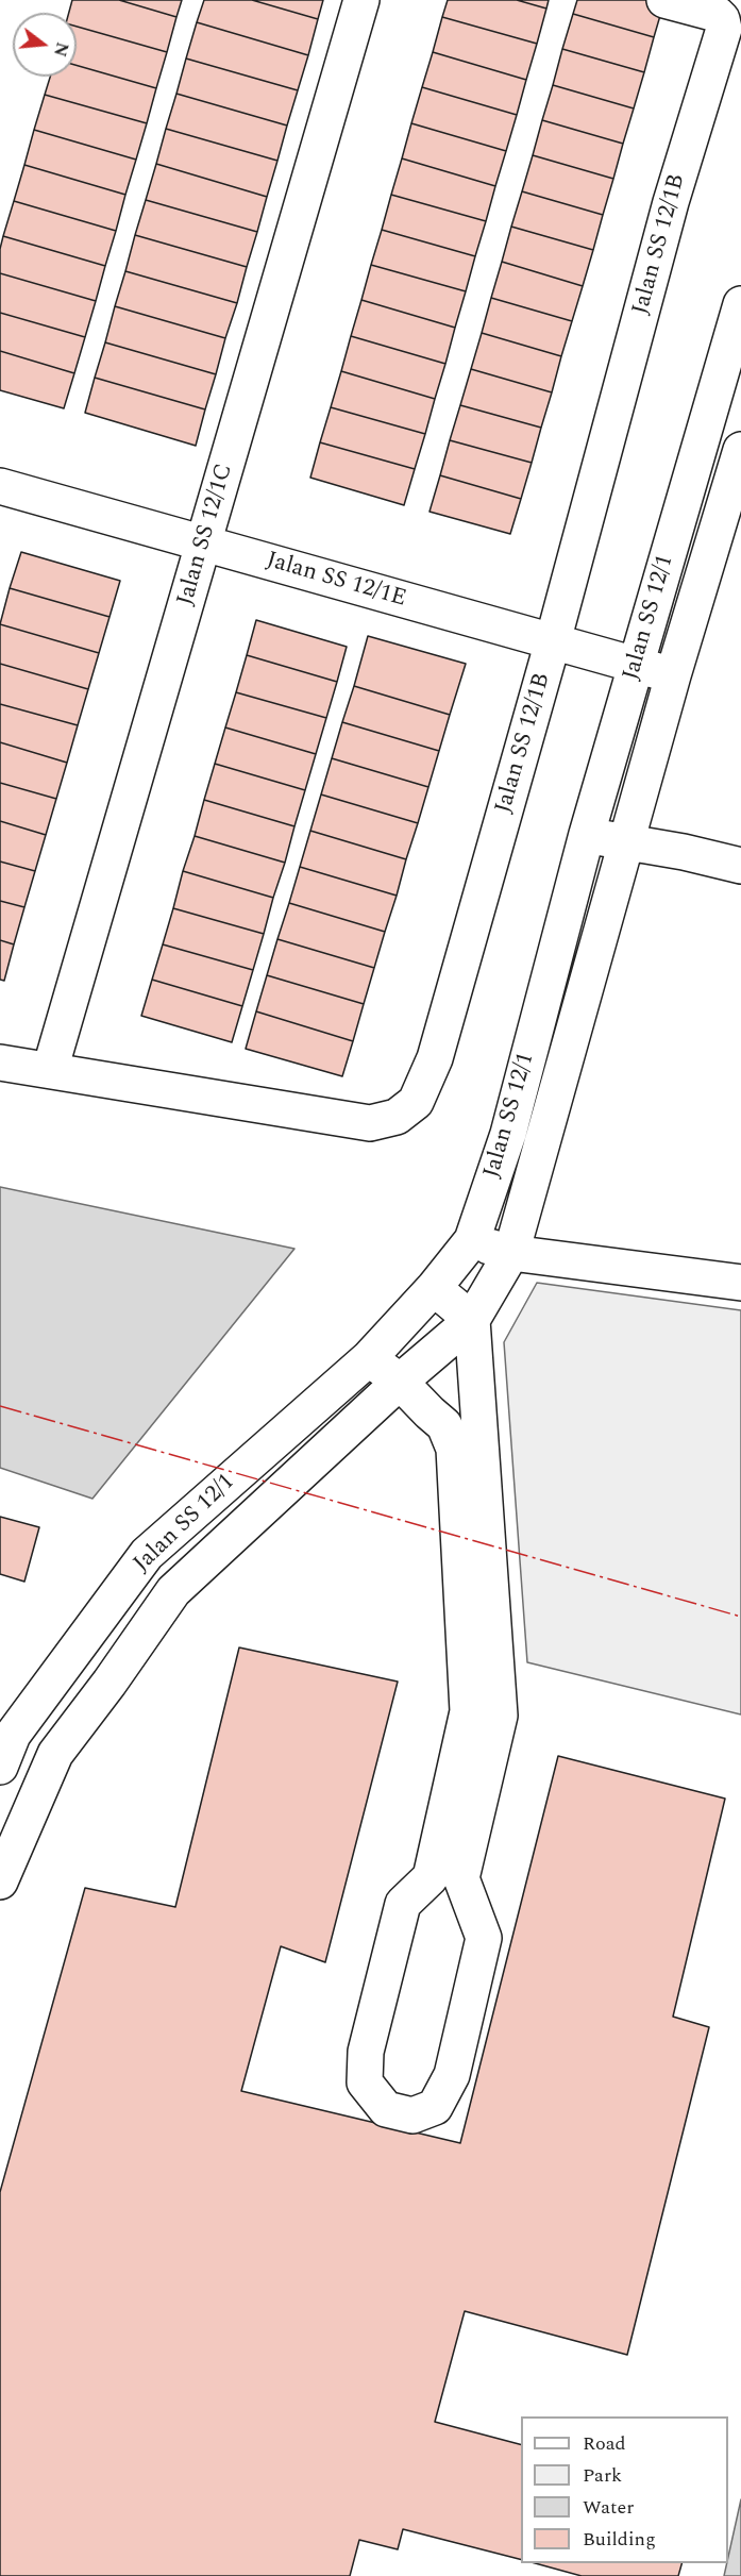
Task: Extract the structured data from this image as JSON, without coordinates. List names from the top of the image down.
{
  "streets": {
    "street": [
      "Jalan SS 12/1B",
      "Jalan SS 12/1C",
      "Jalan SS 12/1E",
      "Jalan SS 12/1"
    ]
  },
  "crossings": [
    ["Jalan SS 12/1B", "Jalan SS 12/1C"],
    ["Jalan SS 12/1B", "Jalan SS 12/1E"],
    ["Jalan SS 12/1C", "Jalan SS 12/1E"],
    ["Jalan SS 12/1E", "Jalan SS 12/1"]
  ],
  "legend": [
    "Road",
    "Park",
    "Water",
    "Building"
  ],
  "north": "right"
}
